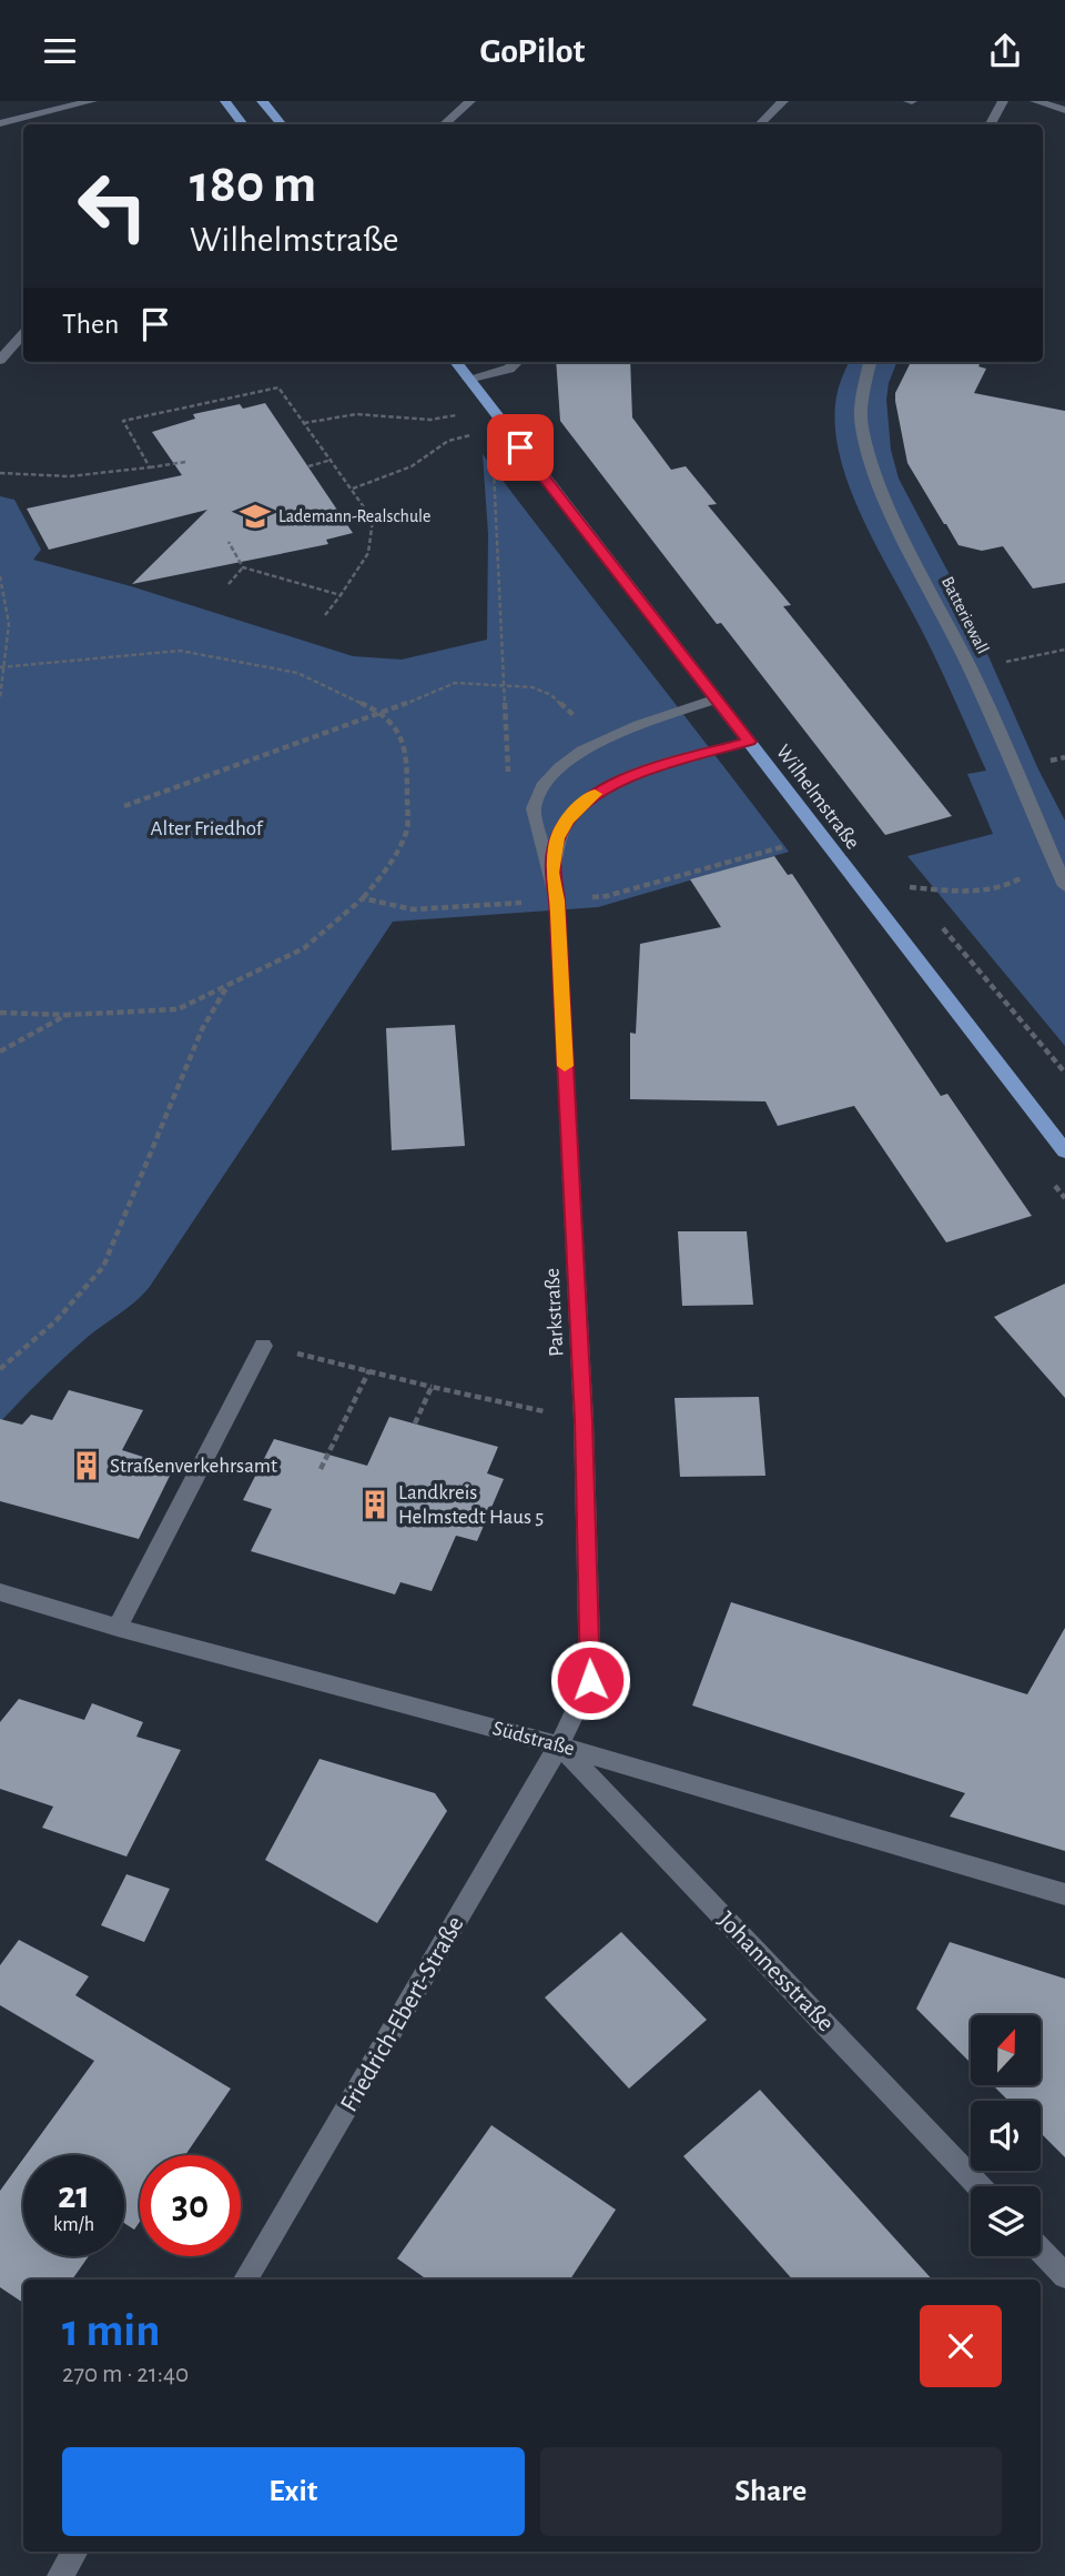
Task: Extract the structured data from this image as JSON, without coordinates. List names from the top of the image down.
{
  "streets": {
    "main road": ["Wilhelmstraße"],
    "street": [
      "Batteriewall",
      "Parkstraße",
      "Südstraße",
      "Johannesstraße",
      "Friedrich-Ebert-Straße"
    ]
  },
  "crossings": [
    ["Wilhelmstraße", "Parkstraße"],
    ["Parkstraße", "Südstraße"],
    ["Parkstraße", "Johannesstraße"],
    ["Parkstraße", "Friedrich-Ebert-Straße"],
    ["Südstraße", "Johannesstraße"],
    ["Südstraße", "Friedrich-Ebert-Straße"],
    ["Johannesstraße", "Friedrich-Ebert-Straße"]
  ],
  "parks": ["Alter Friedhof"],
  "places": {
    "school or university": ["Lademann-Realschule"],
    "building": ["Straßenverkehrsamt", "Landkreis Helmstedt Haus 5"]
  },
  "north": "top",
  "page": {
    "header": "GoPilot",
    "turn": ["180 m", "Wilhelmstraße"],
    "then": "Then",
    "speed": "21 km/h",
    "limit": "30",
    "heading": ["1 min", "270 m · 21:40"],
    "buttons": ["Exit", "Share"]
  }
}
